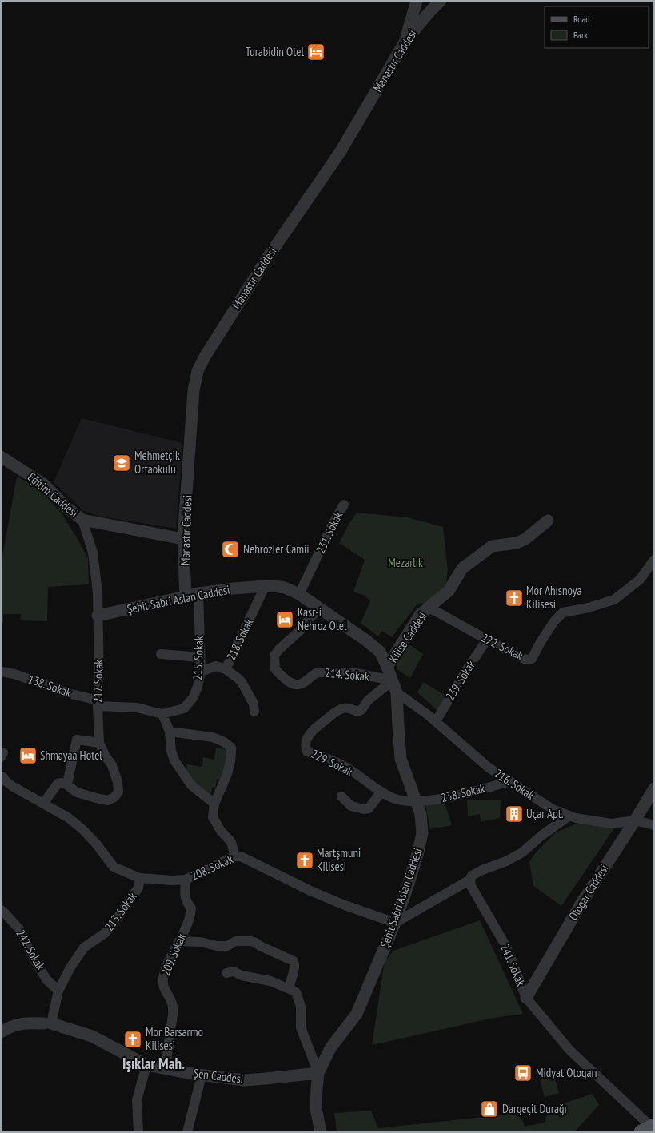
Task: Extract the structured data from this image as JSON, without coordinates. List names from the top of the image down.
{
  "streets": {
    "street": [
      "Manastır Caddesi",
      "Eğitim Caddesi",
      "231. Sokak",
      "Şehit Sabri Aslan Caddesi",
      "Kilise Caddesi",
      "218. Sokak",
      "222. Sokak",
      "215. Sokak",
      "214. Sokak",
      "239. Sokak",
      "217. Sokak",
      "138. Sokak",
      "229. Sokak",
      "216. Sokak",
      "238. Sokak",
      "208. Sokak",
      "Otogar Caddesi",
      "213. Sokak",
      "242. Sokak",
      "209. Sokak",
      "241. Sokak",
      "Şen Caddesi"
    ]
  },
  "crossings": [
    ["Manastır Caddesi", "Eğitim Caddesi"],
    ["Manastır Caddesi", "Şehit Sabri Aslan Caddesi"],
    ["Eğitim Caddesi", "217. Sokak"],
    ["231. Sokak", "Şehit Sabri Aslan Caddesi"],
    ["Şehit Sabri Aslan Caddesi", "Kilise Caddesi"],
    ["Şehit Sabri Aslan Caddesi", "218. Sokak"],
    ["Şehit Sabri Aslan Caddesi", "215. Sokak"],
    ["Şehit Sabri Aslan Caddesi", "214. Sokak"],
    ["Şehit Sabri Aslan Caddesi", "217. Sokak"],
    ["Şehit Sabri Aslan Caddesi", "229. Sokak"],
    ["Şehit Sabri Aslan Caddesi", "216. Sokak"],
    ["Şehit Sabri Aslan Caddesi", "238. Sokak"],
    ["Şehit Sabri Aslan Caddesi", "208. Sokak"],
    ["Şehit Sabri Aslan Caddesi", "Şen Caddesi"],
    ["Kilise Caddesi", "222. Sokak"],
    ["218. Sokak", "215. Sokak"],
    ["222. Sokak", "239. Sokak"],
    ["215. Sokak", "217. Sokak"],
    ["215. Sokak", "138. Sokak"],
    ["214. Sokak", "229. Sokak"],
    ["239. Sokak", "216. Sokak"],
    ["217. Sokak", "138. Sokak"],
    ["229. Sokak", "238. Sokak"],
    ["216. Sokak", "238. Sokak"],
    ["216. Sokak", "Otogar Caddesi"],
    ["208. Sokak", "213. Sokak"],
    ["208. Sokak", "209. Sokak"],
    ["Otogar Caddesi", "241. Sokak"],
    ["213. Sokak", "242. Sokak"],
    ["213. Sokak", "Şen Caddesi"],
    ["209. Sokak", "Şen Caddesi"]
  ],
  "districts": ["Işıklar Mah."],
  "parks": ["Mezarlık"],
  "places": {
    "hotel": ["Turabidin Otel", "Kasr-i Nehroz Otel", "Shmayaa Hotel"],
    "school or university": ["Mehmetçik Ortaokulu"],
    "mosque": ["Nehrozler Camii"],
    "church": ["Mor Ahısnoya Kilisesi", "Martşmuni Kilisesi", "Mor Barsarmo Kilisesi"],
    "building": ["Uçar Apt."],
    "bus stop": ["Midyat Otogarı"],
    "shop": ["Dargeçit Durağı"]
  },
  "legend": ["Road", "Park"]
}
